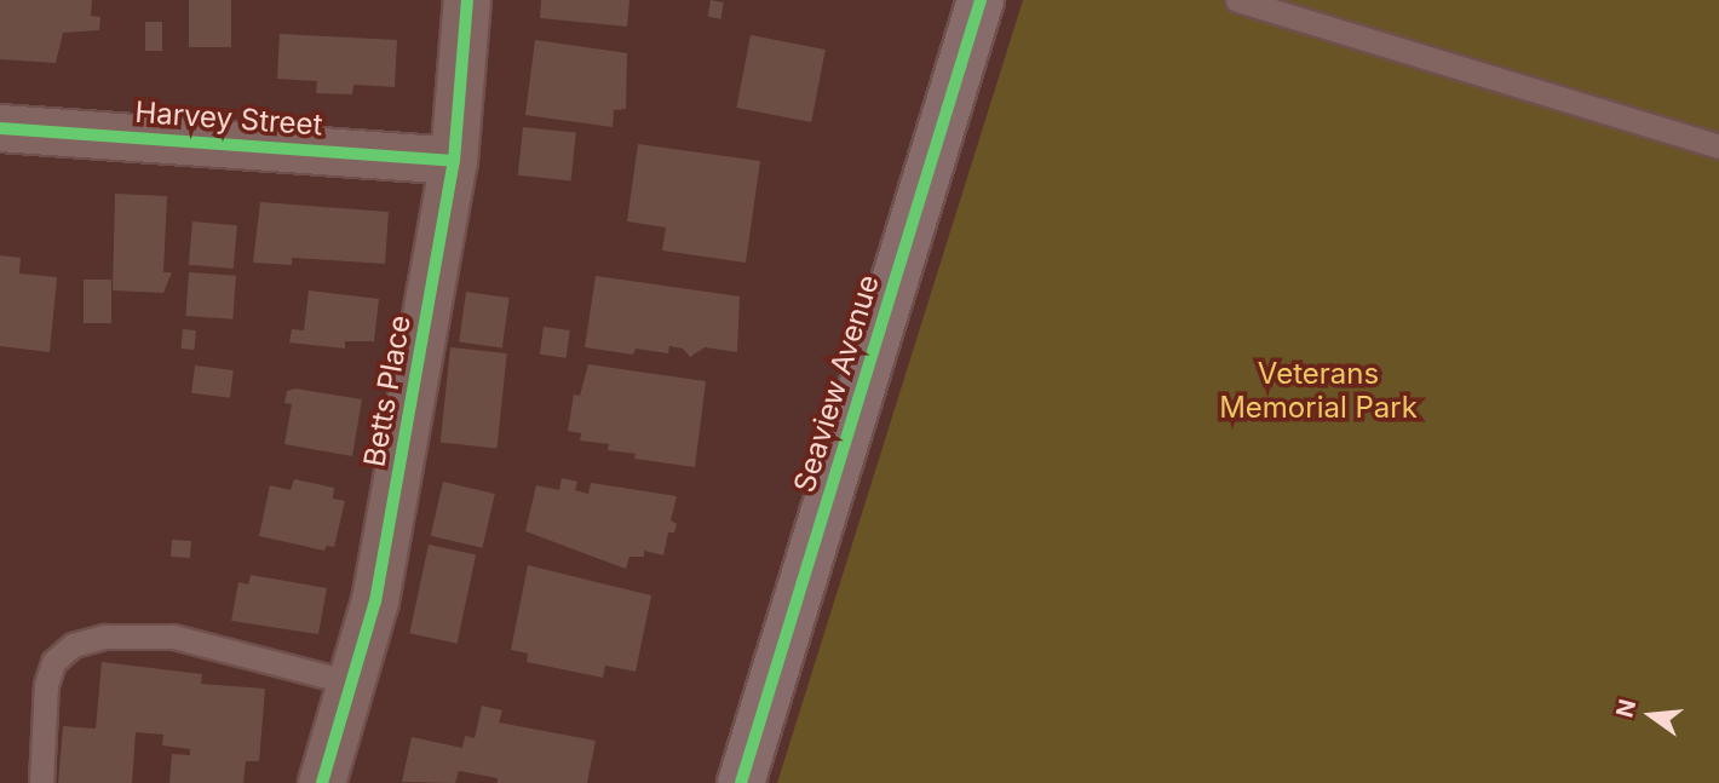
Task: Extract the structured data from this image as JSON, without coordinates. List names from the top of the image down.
{
  "streets": {
    "street": ["Harvey Street", "Seaview Avenue", "Betts Place"]
  },
  "crossings": [
    ["Harvey Street", "Betts Place"]
  ],
  "parks": ["Veterans Memorial Park"],
  "north": "left"
}
